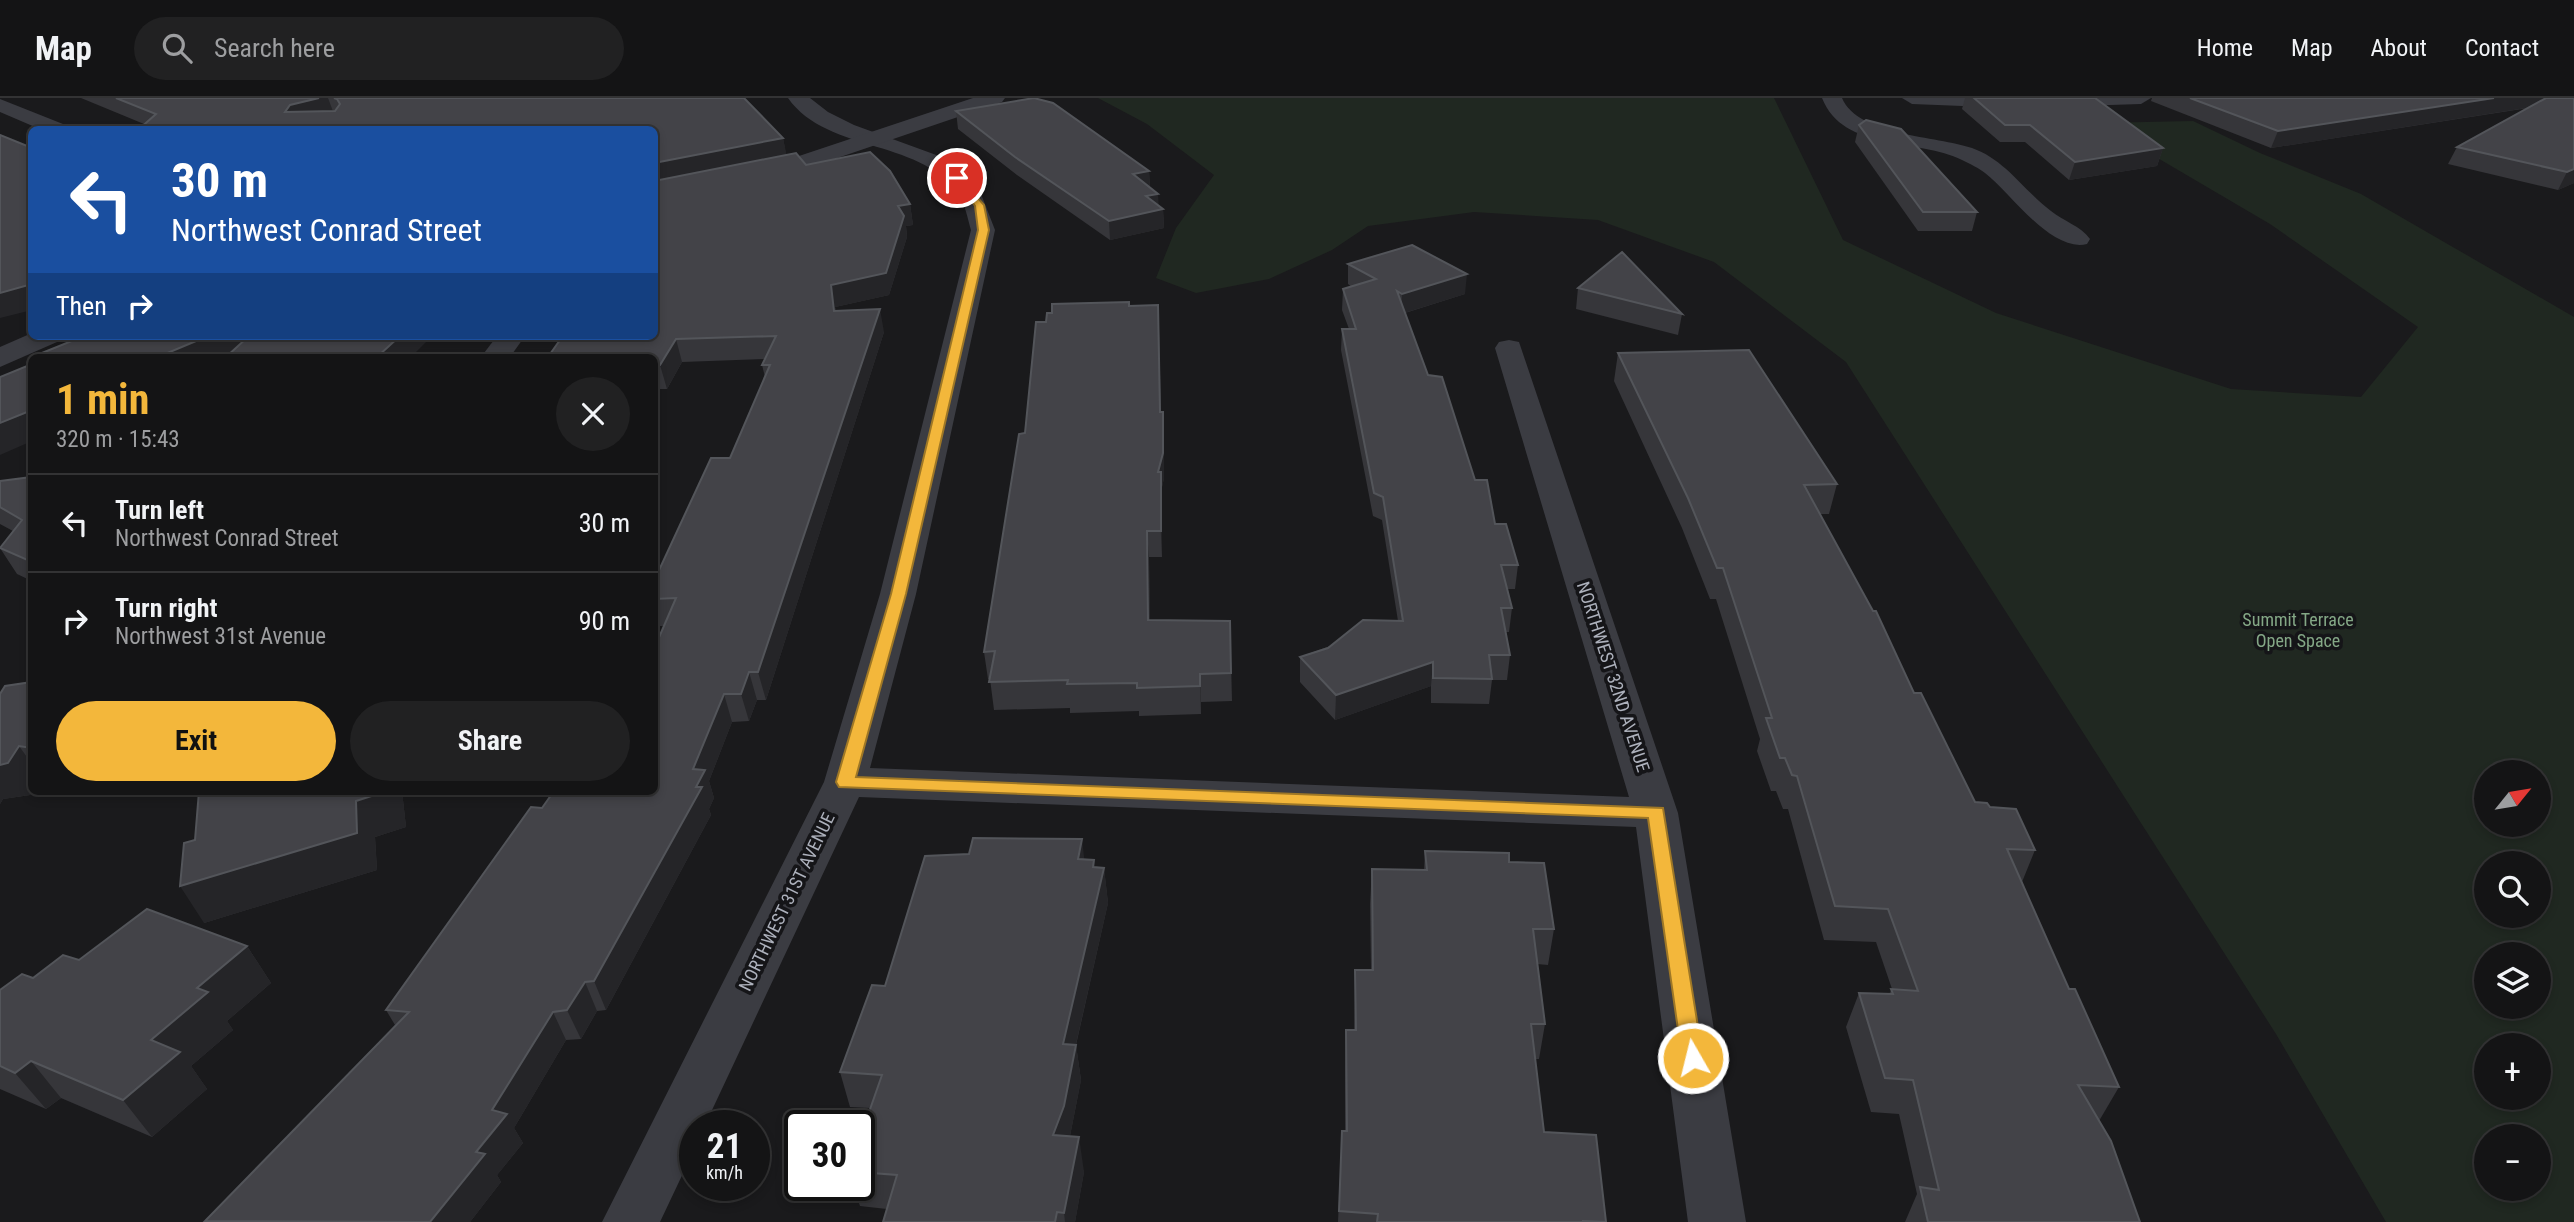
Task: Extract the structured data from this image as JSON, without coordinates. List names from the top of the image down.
{
  "streets": {
    "street": ["NORTHWEST 32ND AVENUE", "NORTHWEST 31ST AVENUE"]
  },
  "parks": ["Summit Terrace Open Space"],
  "north": "top right",
  "page": {
    "header": "Map",
    "search": "Search here",
    "nav": [
      "Home",
      "Map",
      "About",
      "Contact"
    ],
    "turn": ["30 m", "Northwest Conrad Street"],
    "then": "Then",
    "heading": ["1 min", "320 m · 15:43"],
    "list": [
      {
        "name": "Turn left",
        "note": "Northwest Conrad Street",
        "value": "30 m"
      },
      {
        "name": "Turn right",
        "note": "Northwest 31st Avenue",
        "value": "90 m"
      }
    ],
    "buttons": ["Exit", "Share"],
    "map_buttons": ["+", "−"],
    "speed": "21 km/h",
    "limit": "30"
  }
}
